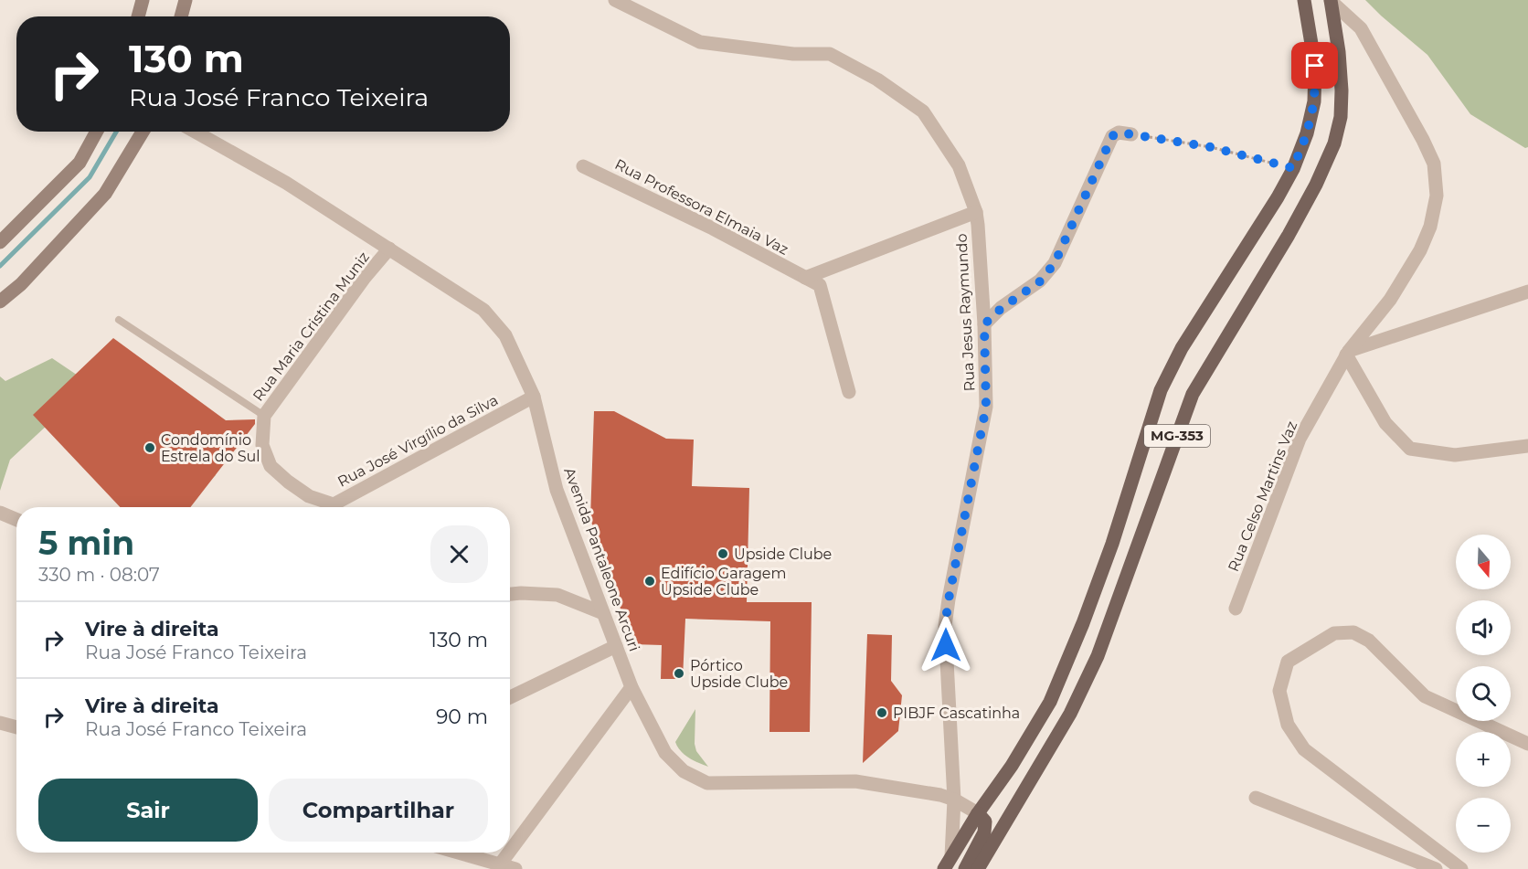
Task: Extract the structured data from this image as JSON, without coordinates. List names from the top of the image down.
{
  "streets": {
    "main road": ["MG-353"],
    "street": [
      "Rua Professora Elmaia Vaz",
      "Rua Jesus Raymundo",
      "Rua Maria Cristina Muniz",
      "Rua José Virgílio da Silva",
      "Rua Celso Martins Vaz",
      "Avenida Pantaleone Arcuri"
    ]
  },
  "crossings": [
    ["Rua Jesus Raymundo", "MG-353"],
    ["Rua Jesus Raymundo", "Avenida Pantaleone Arcuri"],
    ["Rua Maria Cristina Muniz", "Rua José Virgílio da Silva"],
    ["Rua Maria Cristina Muniz", "Avenida Pantaleone Arcuri"],
    ["MG-353", "Rua Celso Martins Vaz"],
    ["MG-353", "Avenida Pantaleone Arcuri"],
    ["Rua José Virgílio da Silva", "Avenida Pantaleone Arcuri"]
  ],
  "places": [
    "Condomínio Estrela do Sul",
    "Upside Clube",
    "Edifício Garagem Upside Clube",
    "Pórtico Upside Clube",
    "PIBJF Cascatinha"
  ],
  "north": "bottom",
  "page": {
    "turn": ["130 m", "Rua José Franco Teixeira"],
    "heading": ["5 min", "330 m · 08:07"],
    "map_buttons": ["+", "−"],
    "list": [
      {
        "name": "Vire à direita",
        "note": "Rua José Franco Teixeira",
        "value": "130 m"
      },
      {
        "name": "Vire à direita",
        "note": "Rua José Franco Teixeira",
        "value": "90 m"
      }
    ],
    "buttons": ["Sair", "Compartilhar"]
  }
}
